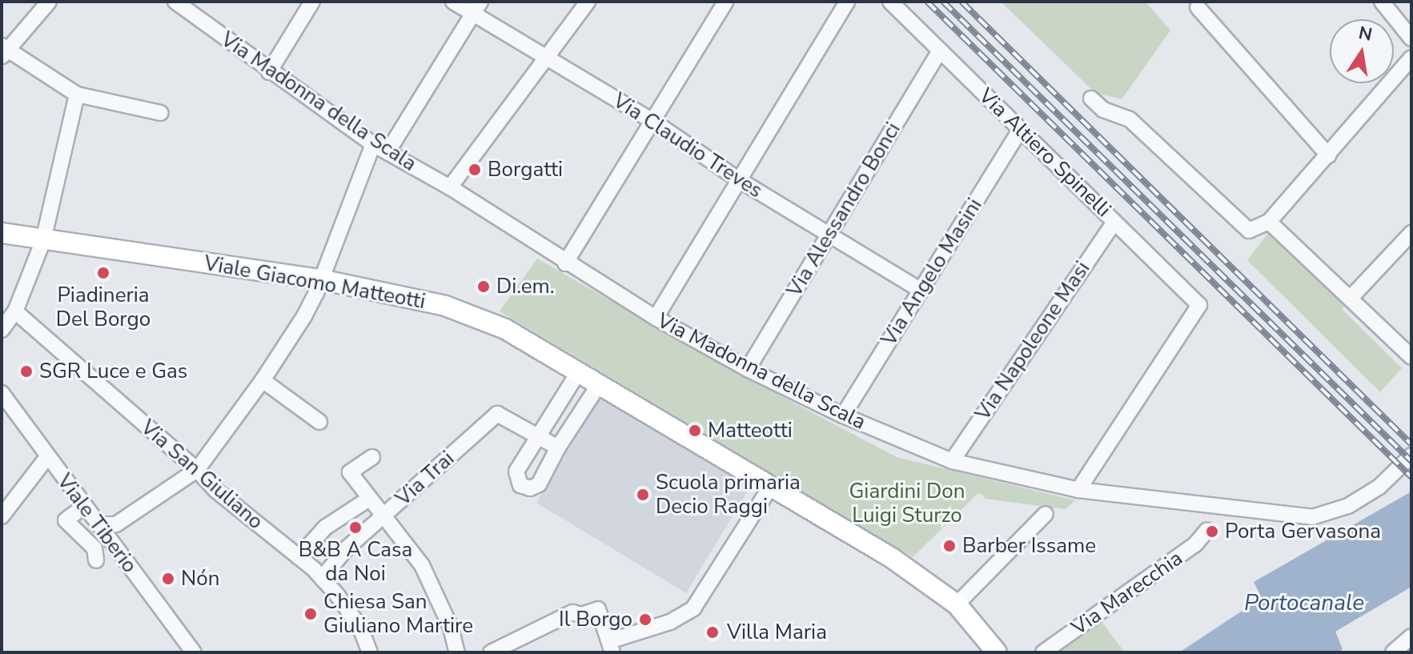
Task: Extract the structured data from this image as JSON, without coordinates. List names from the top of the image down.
{
  "streets": {
    "main road": ["Viale Giacomo Matteotti"],
    "street": [
      "Via Madonna della Scala",
      "Via Claudio Treves",
      "Via Altiero Spinelli",
      "Via Alessandro Bonci",
      "Via Angelo Masini",
      "Via Napoleone Masi",
      "Via San Giuliano",
      "Via Trai",
      "Viale Tiberio",
      "Via Marecchia"
    ]
  },
  "crossings": [
    ["Via Madonna della Scala", "Via Altiero Spinelli"],
    ["Via Madonna della Scala", "Via Alessandro Bonci"],
    ["Via Madonna della Scala", "Via Angelo Masini"],
    ["Via Madonna della Scala", "Via Napoleone Masi"],
    ["Via Madonna della Scala", "Via Marecchia"],
    ["Via Claudio Treves", "Via Alessandro Bonci"],
    ["Via Claudio Treves", "Via Angelo Masini"],
    ["Via Altiero Spinelli", "Via Alessandro Bonci"],
    ["Via Altiero Spinelli", "Via Angelo Masini"],
    ["Via Altiero Spinelli", "Via Napoleone Masi"],
    ["Via San Giuliano", "Via Trai"]
  ],
  "water": ["Portocanale"],
  "parks": ["Giardini Don Luigi Sturzo"],
  "places": [
    "Borgatti",
    "Piadineria Del Borgo",
    "Di.em.",
    "SGR Luce e Gas",
    "Matteotti",
    "Scuola primaria Decio Raggi",
    "B&B A Casa da Noi",
    "Porta Gervasona",
    "Barber Issame",
    "Nón",
    "Chiesa San Giuliano Martire",
    "Il Borgo",
    "Villa Maria"
  ],
  "north": "top"
}
